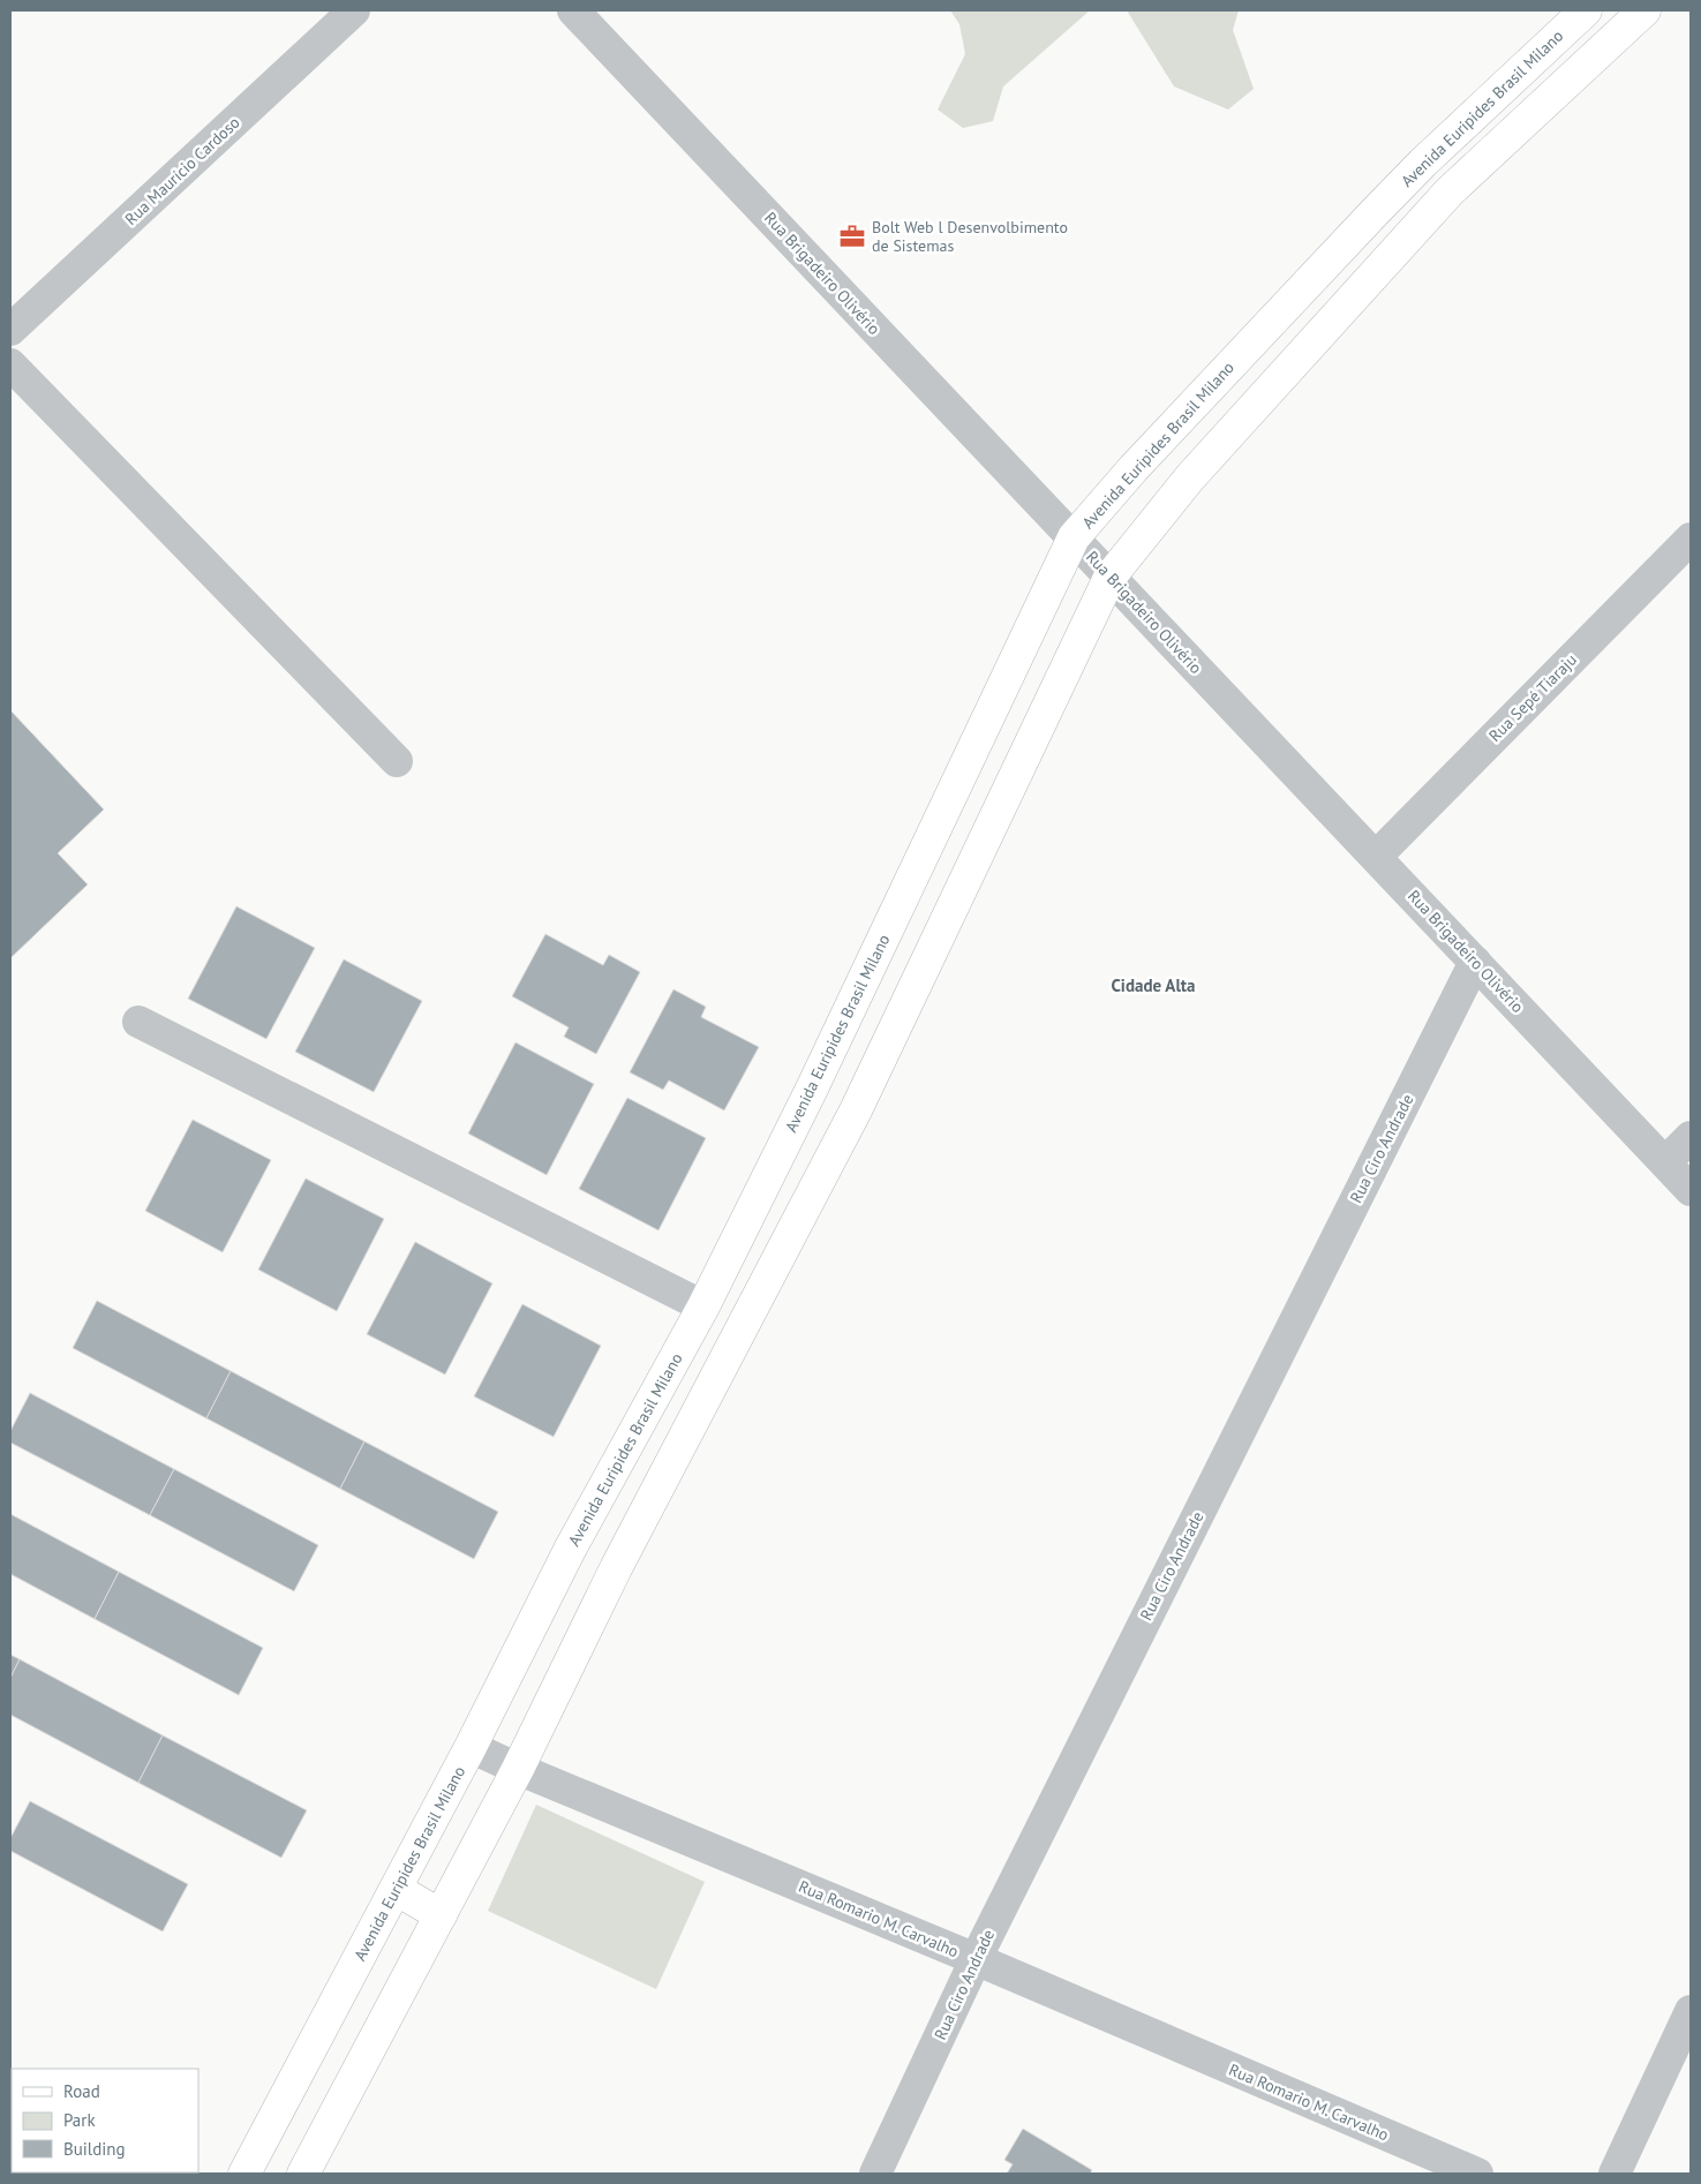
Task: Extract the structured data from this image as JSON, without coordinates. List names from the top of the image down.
{
  "streets": {
    "main road": ["Avenida Euripides Brasil Milano"],
    "street": [
      "Rua Maurício Cardoso",
      "Rua Brigadeiro Olivério",
      "Rua Sepé Tiaraju",
      "Rua Ciro Andrade",
      "Rua Romario M. Carvalho"
    ]
  },
  "crossings": [
    ["Avenida Euripides Brasil Milano", "Rua Brigadeiro Olivério"],
    ["Avenida Euripides Brasil Milano", "Rua Romario M. Carvalho"],
    ["Rua Brigadeiro Olivério", "Rua Sepé Tiaraju"],
    ["Rua Brigadeiro Olivério", "Rua Ciro Andrade"],
    ["Rua Ciro Andrade", "Rua Romario M. Carvalho"]
  ],
  "districts": ["Cidade Alta"],
  "places": {
    "office": ["Bolt Web l Desenvolbimento de Sistemas"]
  },
  "legend": ["Road", "Park", "Building"]
}
